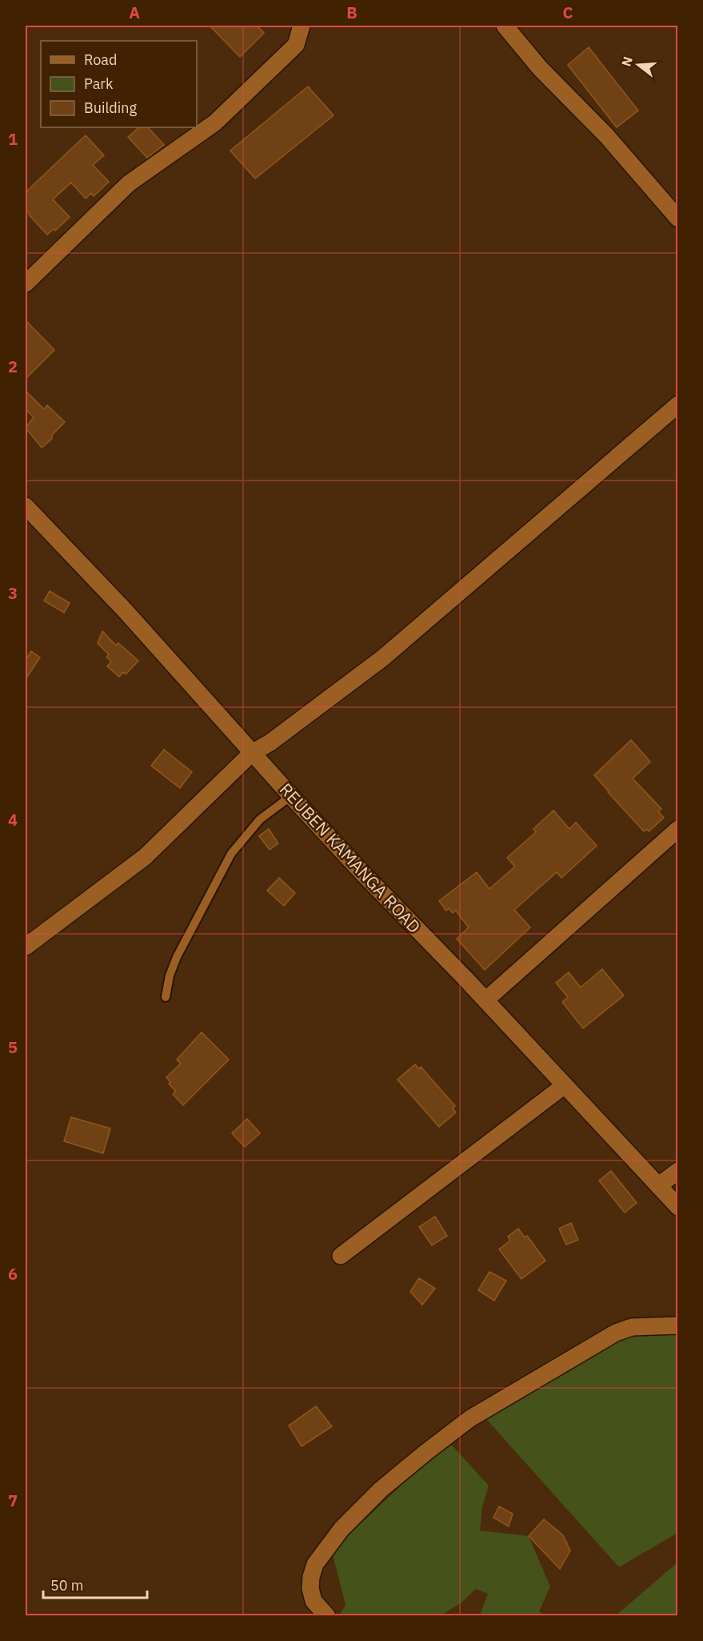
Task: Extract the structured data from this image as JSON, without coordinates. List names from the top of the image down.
{
  "streets": {
    "street": ["REUBEN KAMANGA ROAD"]
  },
  "legend": ["Road", "Park", "Building"],
  "scale_bar": "50 m",
  "north": "left",
  "grid": {
    "columns": ["A", "B", "C"],
    "rows": [
      "1",
      "2",
      "3",
      "4",
      "5",
      "6",
      "7"
    ]
  }
}
